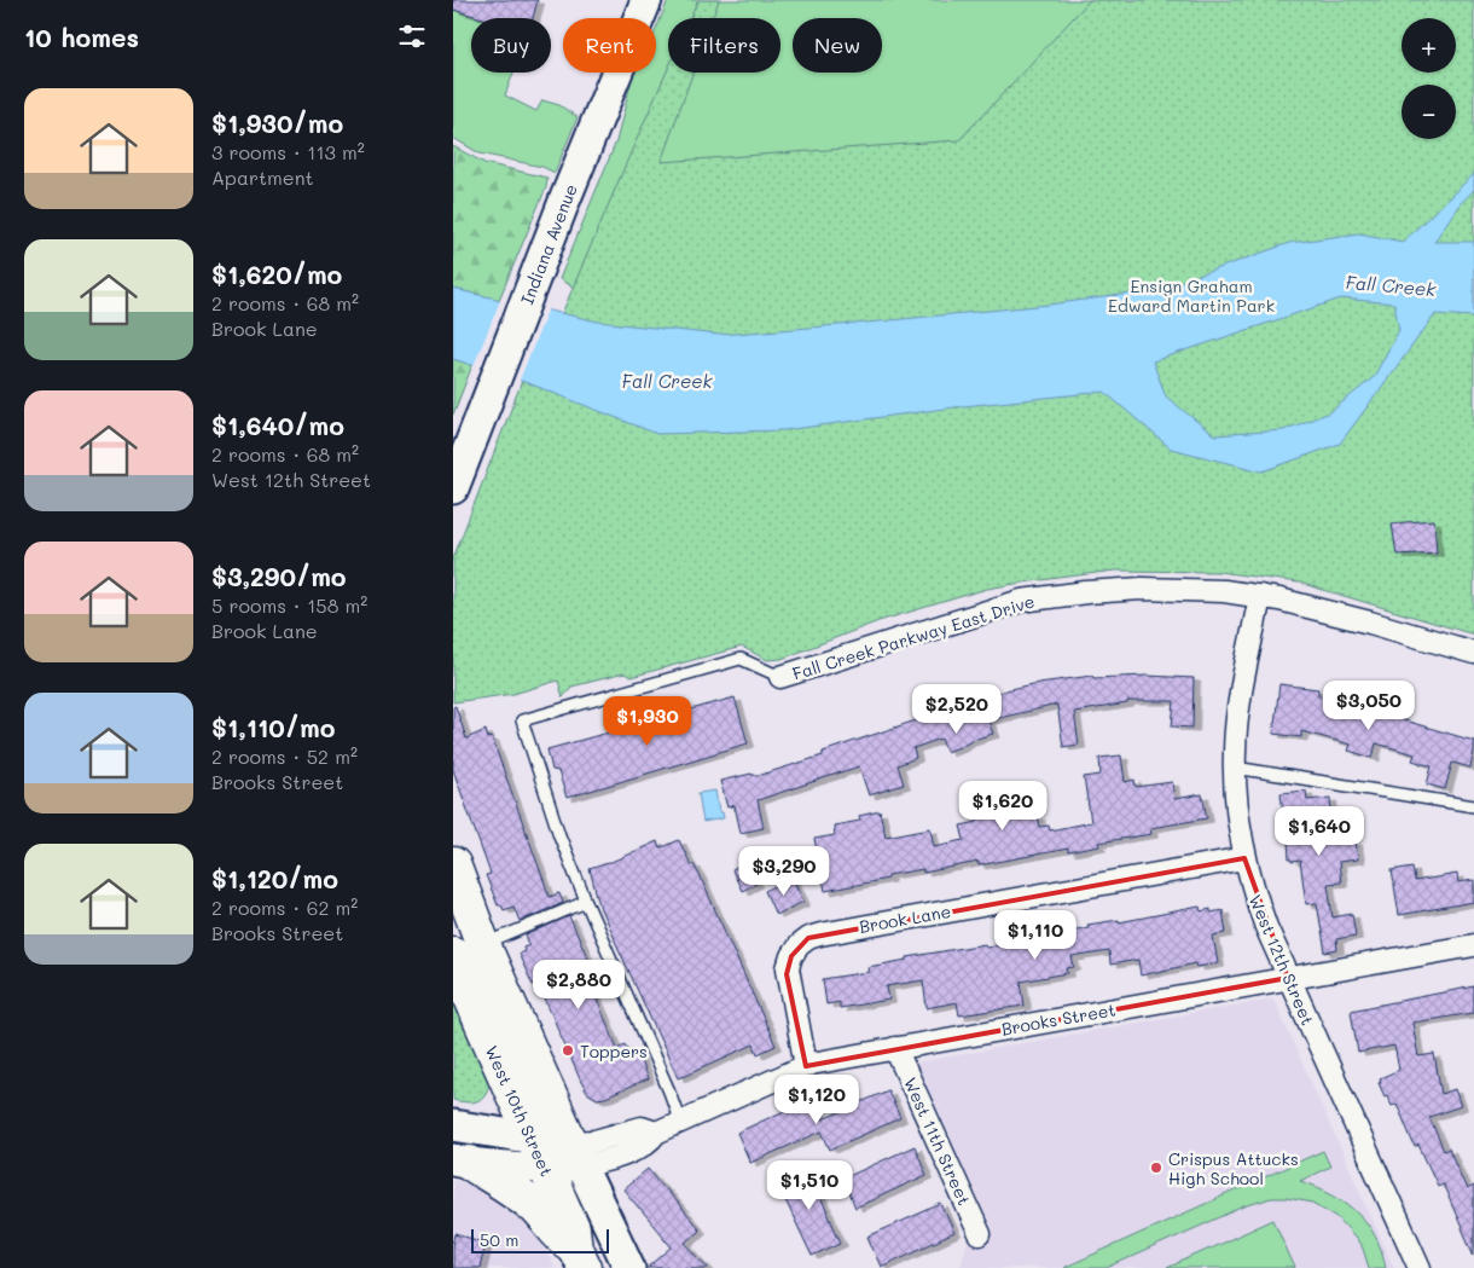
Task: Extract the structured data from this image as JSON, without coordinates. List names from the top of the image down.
{
  "streets": {
    "main road": ["Indiana Avenue", "West 10th Street"],
    "street": [
      "Fall Creek Parkway East Drive",
      "Brook Lane",
      "West 12th Street",
      "Brooks Street",
      "West 11th Street"
    ]
  },
  "crossings": [
    ["Fall Creek Parkway East Drive", "West 12th Street"],
    ["Brook Lane", "West 12th Street"],
    ["Brook Lane", "Brooks Street"],
    ["West 12th Street", "Brooks Street"],
    ["Brooks Street", "West 10th Street"],
    ["Brooks Street", "West 11th Street"]
  ],
  "water": ["Fall Creek"],
  "parks": ["Ensign Graham Edward Martin Park"],
  "places": ["Toppers", "Crispus Attucks High School"],
  "scale_bar": "50 m",
  "page": {
    "heading": "10 homes",
    "map_buttons": ["+", "−"],
    "chip": [
      "Buy",
      "Rent",
      "Filters",
      "New"
    ],
    "list": [
      {
        "name": "$1,930/mo",
        "note": "3 rooms · 113 m² · Apartment"
      },
      {
        "name": "$1,620/mo",
        "note": "2 rooms · 68 m² · Brook Lane"
      },
      {
        "name": "$1,640/mo",
        "note": "2 rooms · 68 m² · West 12th Street"
      },
      {
        "name": "$3,290/mo",
        "note": "5 rooms · 158 m² · Brook Lane"
      },
      {
        "name": "$1,110/mo",
        "note": "2 rooms · 52 m² · Brooks Street"
      },
      {
        "name": "$1,120/mo",
        "note": "2 rooms · 62 m² · Brooks Street"
      }
    ],
    "price": [
      "$3,050",
      "$2,520",
      "$1,930",
      "$1,620",
      "$1,640",
      "$3,290",
      "$1,110",
      "$2,880",
      "$1,120",
      "$1,510"
    ],
    "scale": "50 m"
  }
}
